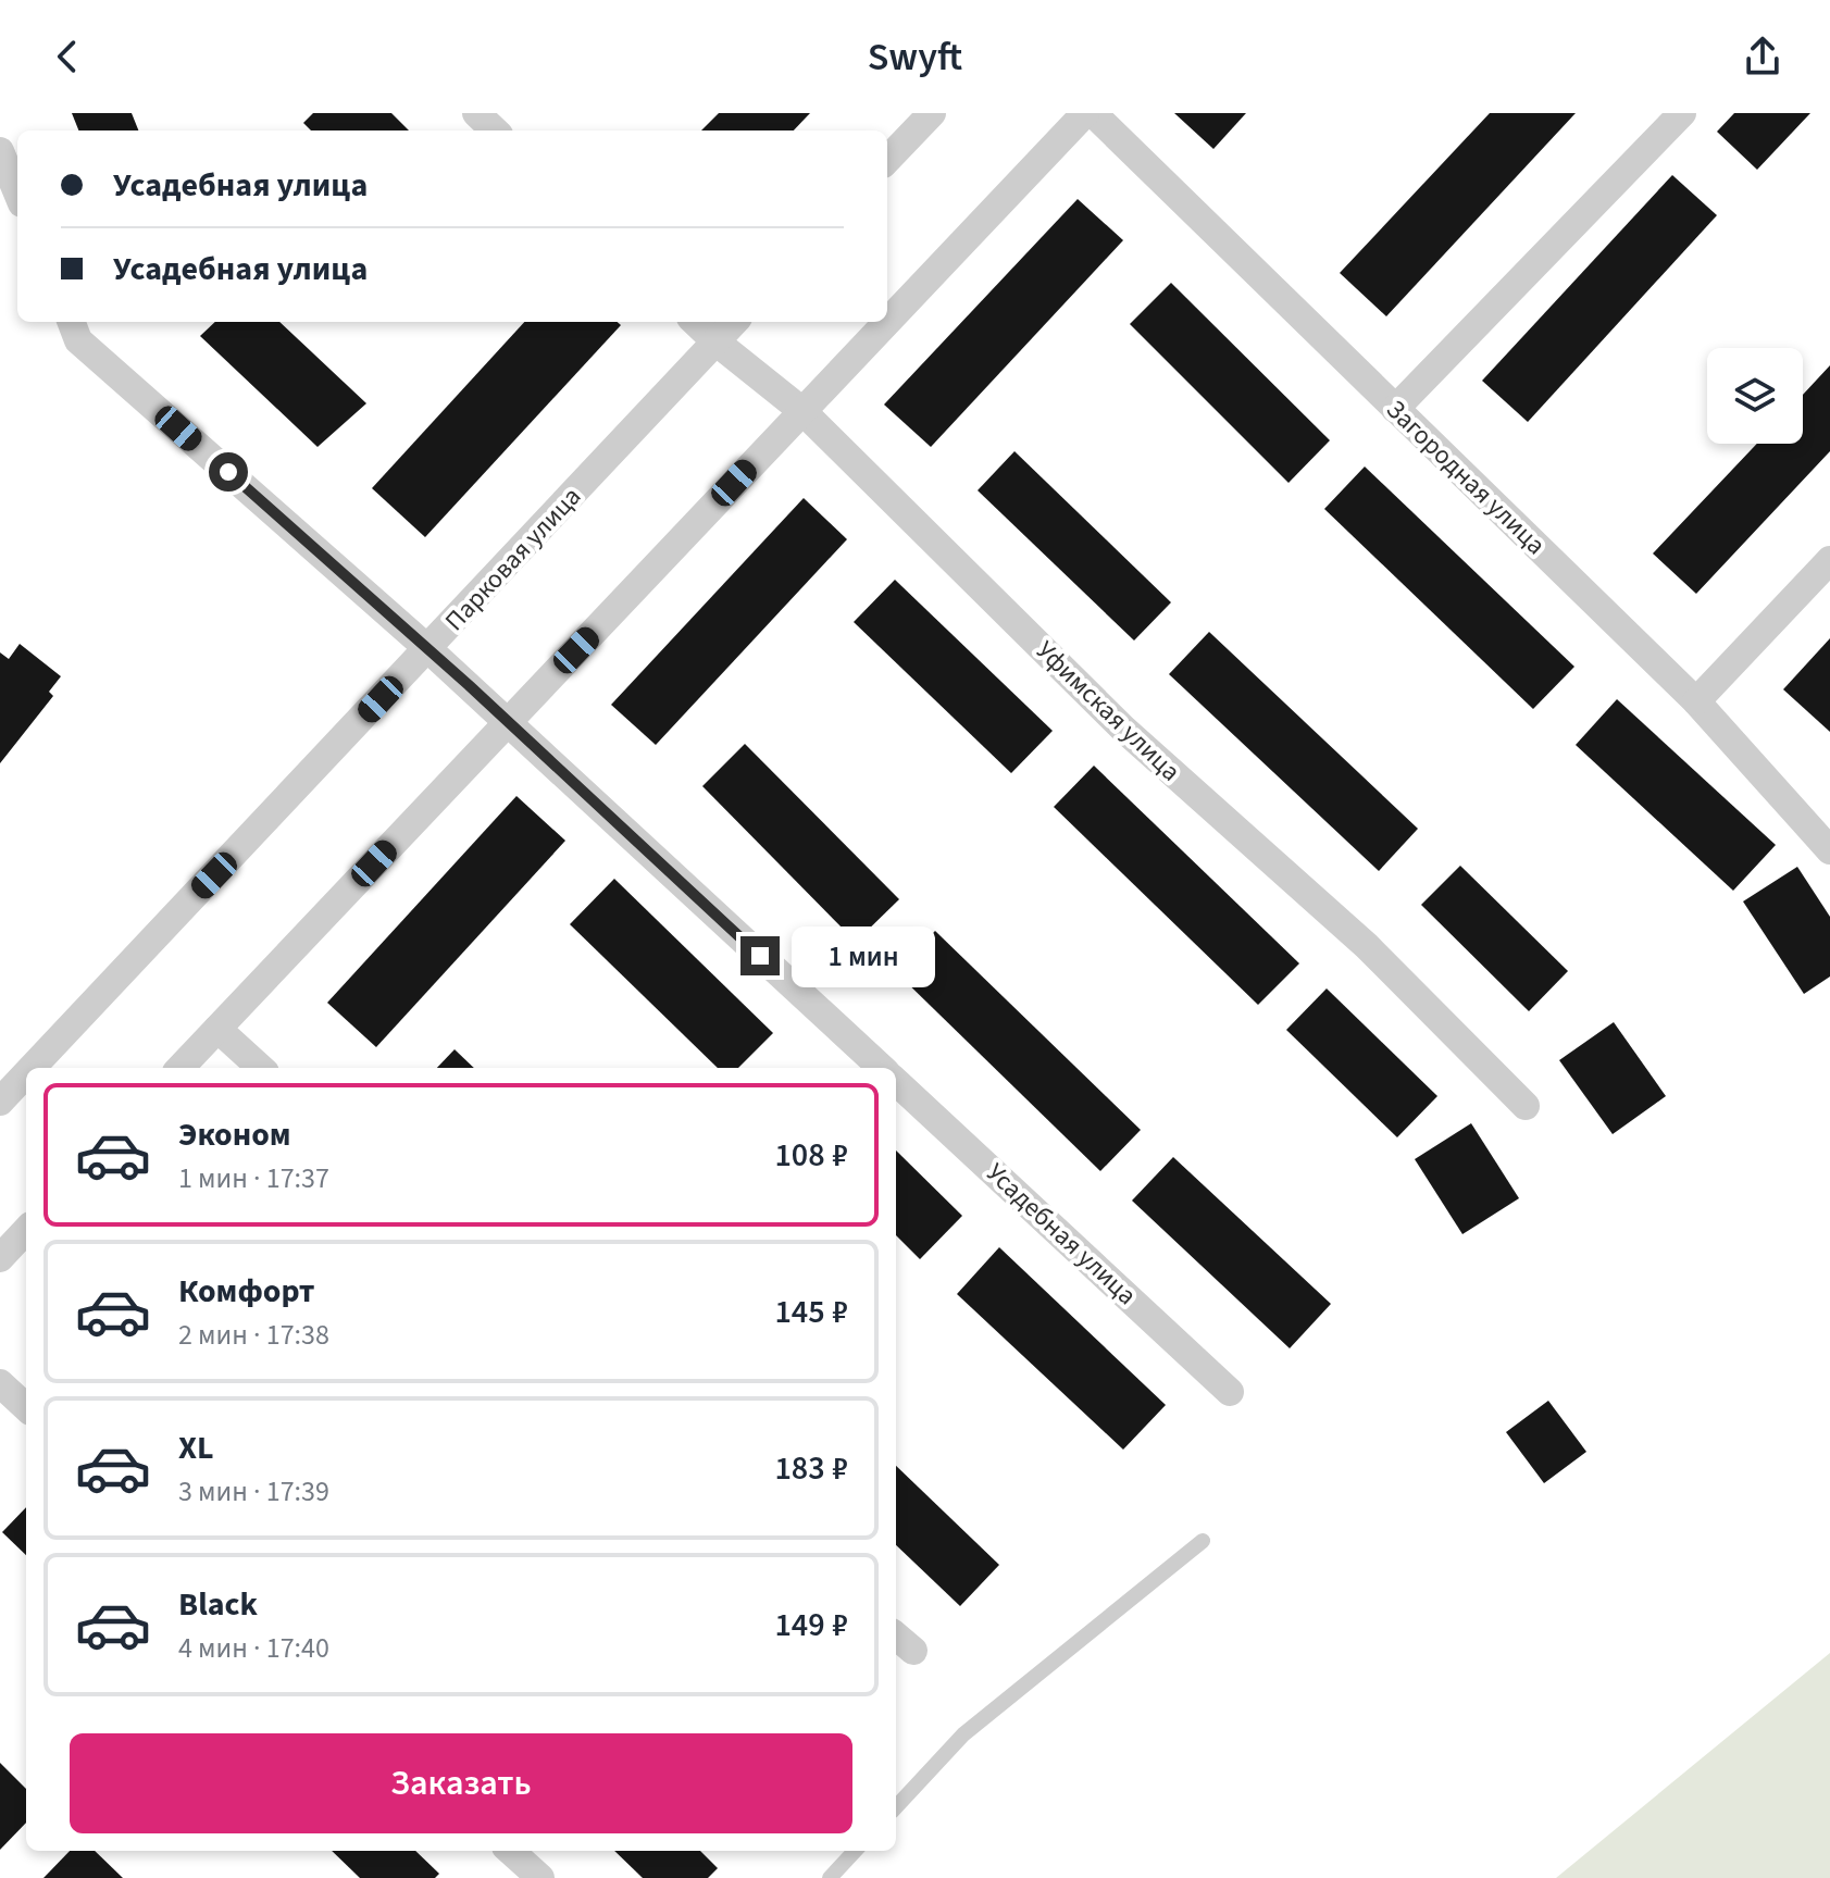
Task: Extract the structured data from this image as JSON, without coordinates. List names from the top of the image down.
{
  "streets": {
    "street": [
      "Загородная улица",
      "Парковая улица",
      "Уфимская улица",
      "Усадебная улица"
    ]
  },
  "crossings": [
    ["Парковая улица", "Уфимская улица"]
  ],
  "page": {
    "header": "Swyft",
    "banner": ["Усадебная улица", "Усадебная улица"],
    "bubble": "1 мин",
    "list": [
      {
        "name": "Эконом",
        "note": "1 мин · 17:37",
        "value": "108 ₽"
      },
      {
        "name": "Комфорт",
        "note": "2 мин · 17:38",
        "value": "145 ₽"
      },
      {
        "name": "XL",
        "note": "3 мин · 17:39",
        "value": "183 ₽"
      },
      {
        "name": "Black",
        "note": "4 мин · 17:40",
        "value": "149 ₽"
      }
    ],
    "buttons": "Заказать"
  }
}
